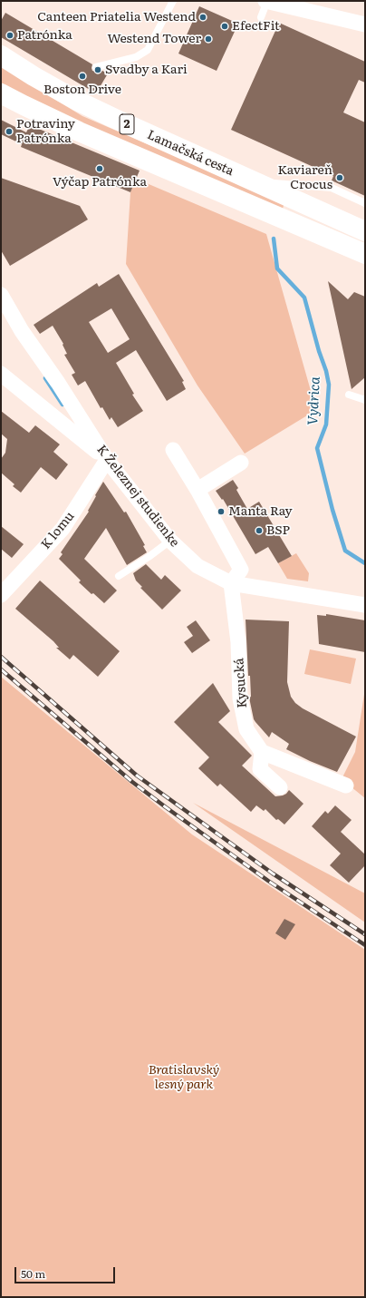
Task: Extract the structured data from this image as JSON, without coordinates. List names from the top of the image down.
{
  "streets": {
    "main road": ["2", "Lamačská cesta"],
    "street": ["K Železnej studienke", "K lomu", "Kysucká"]
  },
  "crossings": [
    ["K Železnej studienke", "K lomu"],
    ["K Železnej studienke", "Kysucká"]
  ],
  "water": ["Vydrica"],
  "parks": ["Bratislavský lesný park"],
  "places": [
    "Canteen Priatelia Westend",
    "EfectFit",
    "Patrónka",
    "Westend Tower",
    "Svadby a Kari",
    "Boston Drive",
    "Potraviny Patrónka",
    "Výčap Patrónka",
    "Kaviareň Crocus",
    "Manta Ray",
    "BSP"
  ],
  "scale_bar": "50 m"
}
